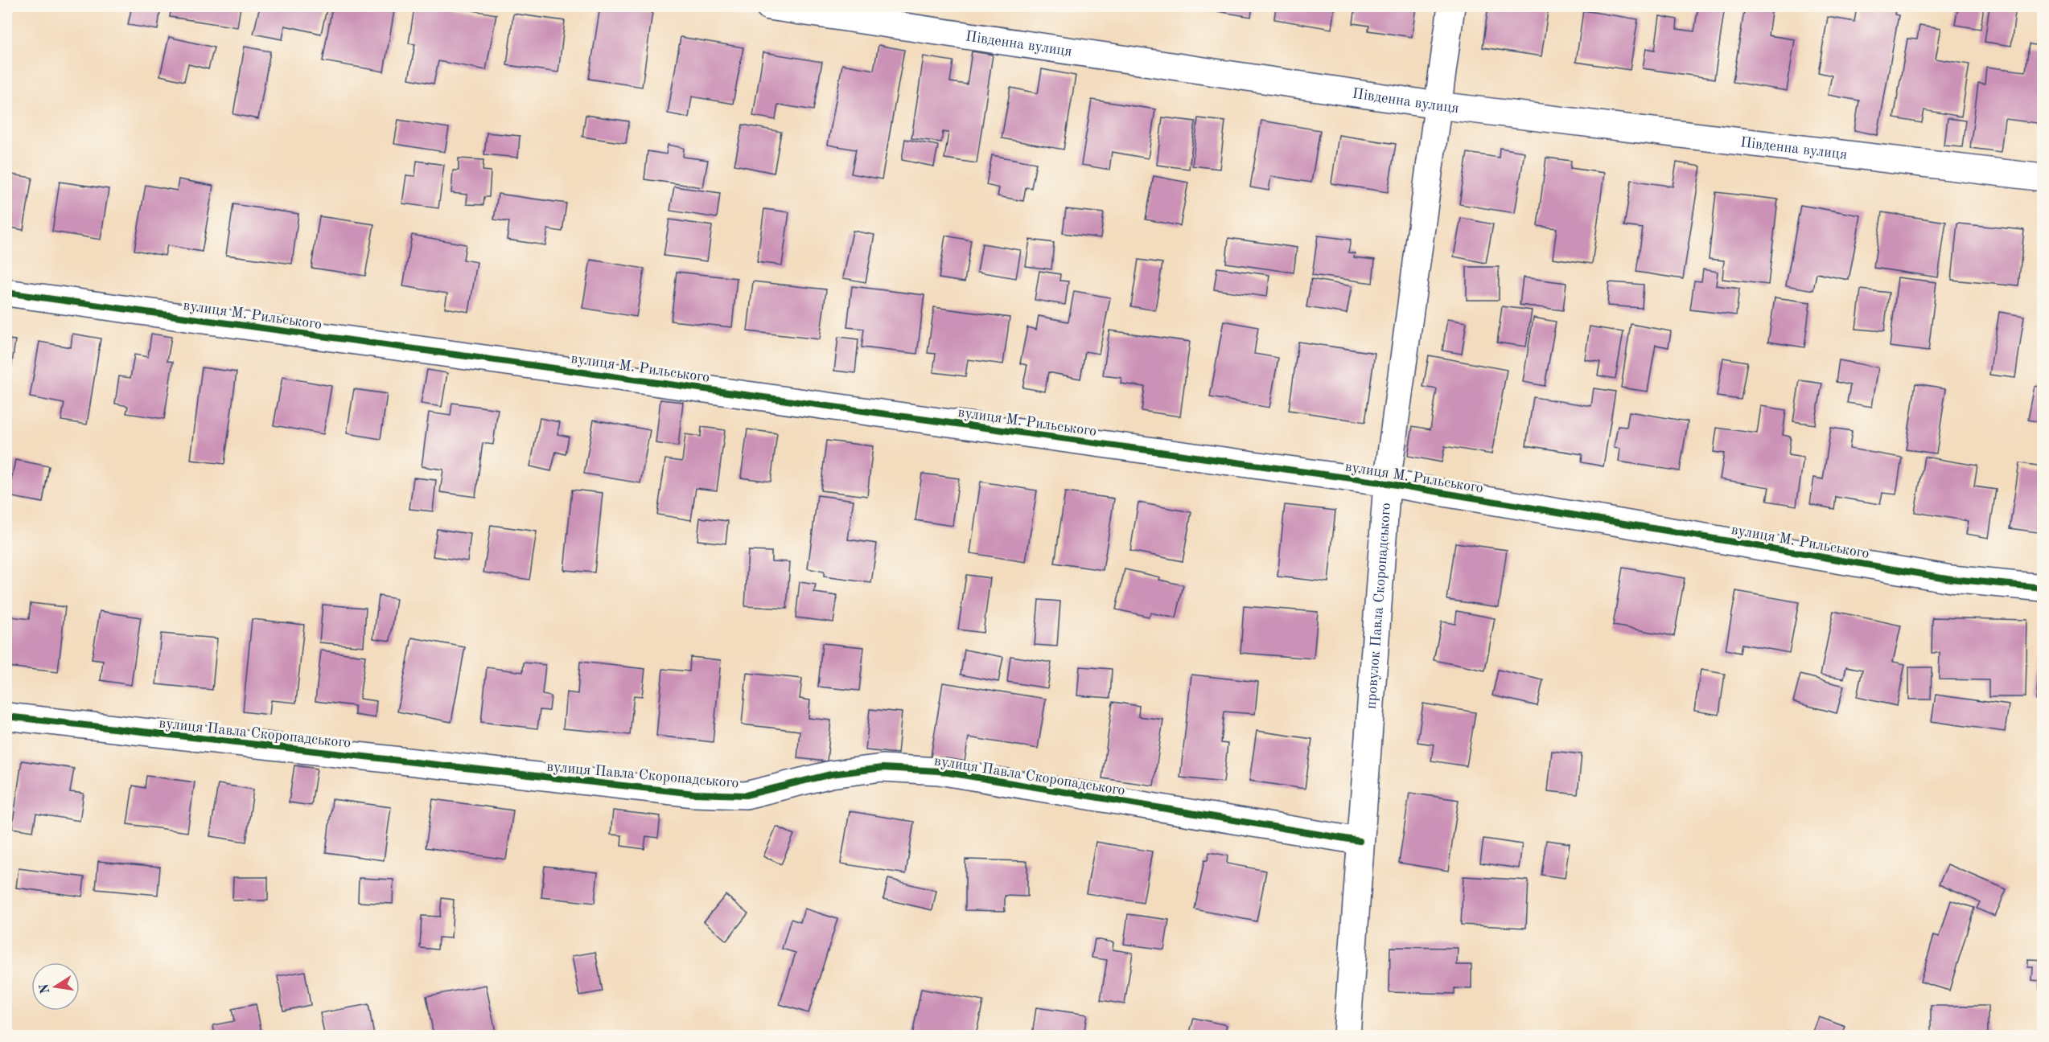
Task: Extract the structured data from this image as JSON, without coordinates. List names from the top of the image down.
{
  "streets": {
    "street": [
      "Південна вулиця",
      "вулиця М. Рильського",
      "провулок Павла Скоропадського",
      "вулиця Павла Скоропадського"
    ]
  },
  "crossings": [
    ["Південна вулиця", "провулок Павла Скоропадського"],
    ["вулиця М. Рильського", "провулок Павла Скоропадського"],
    ["провулок Павла Скоропадського", "вулиця Павла Скоропадського"]
  ],
  "north": "left"
}
